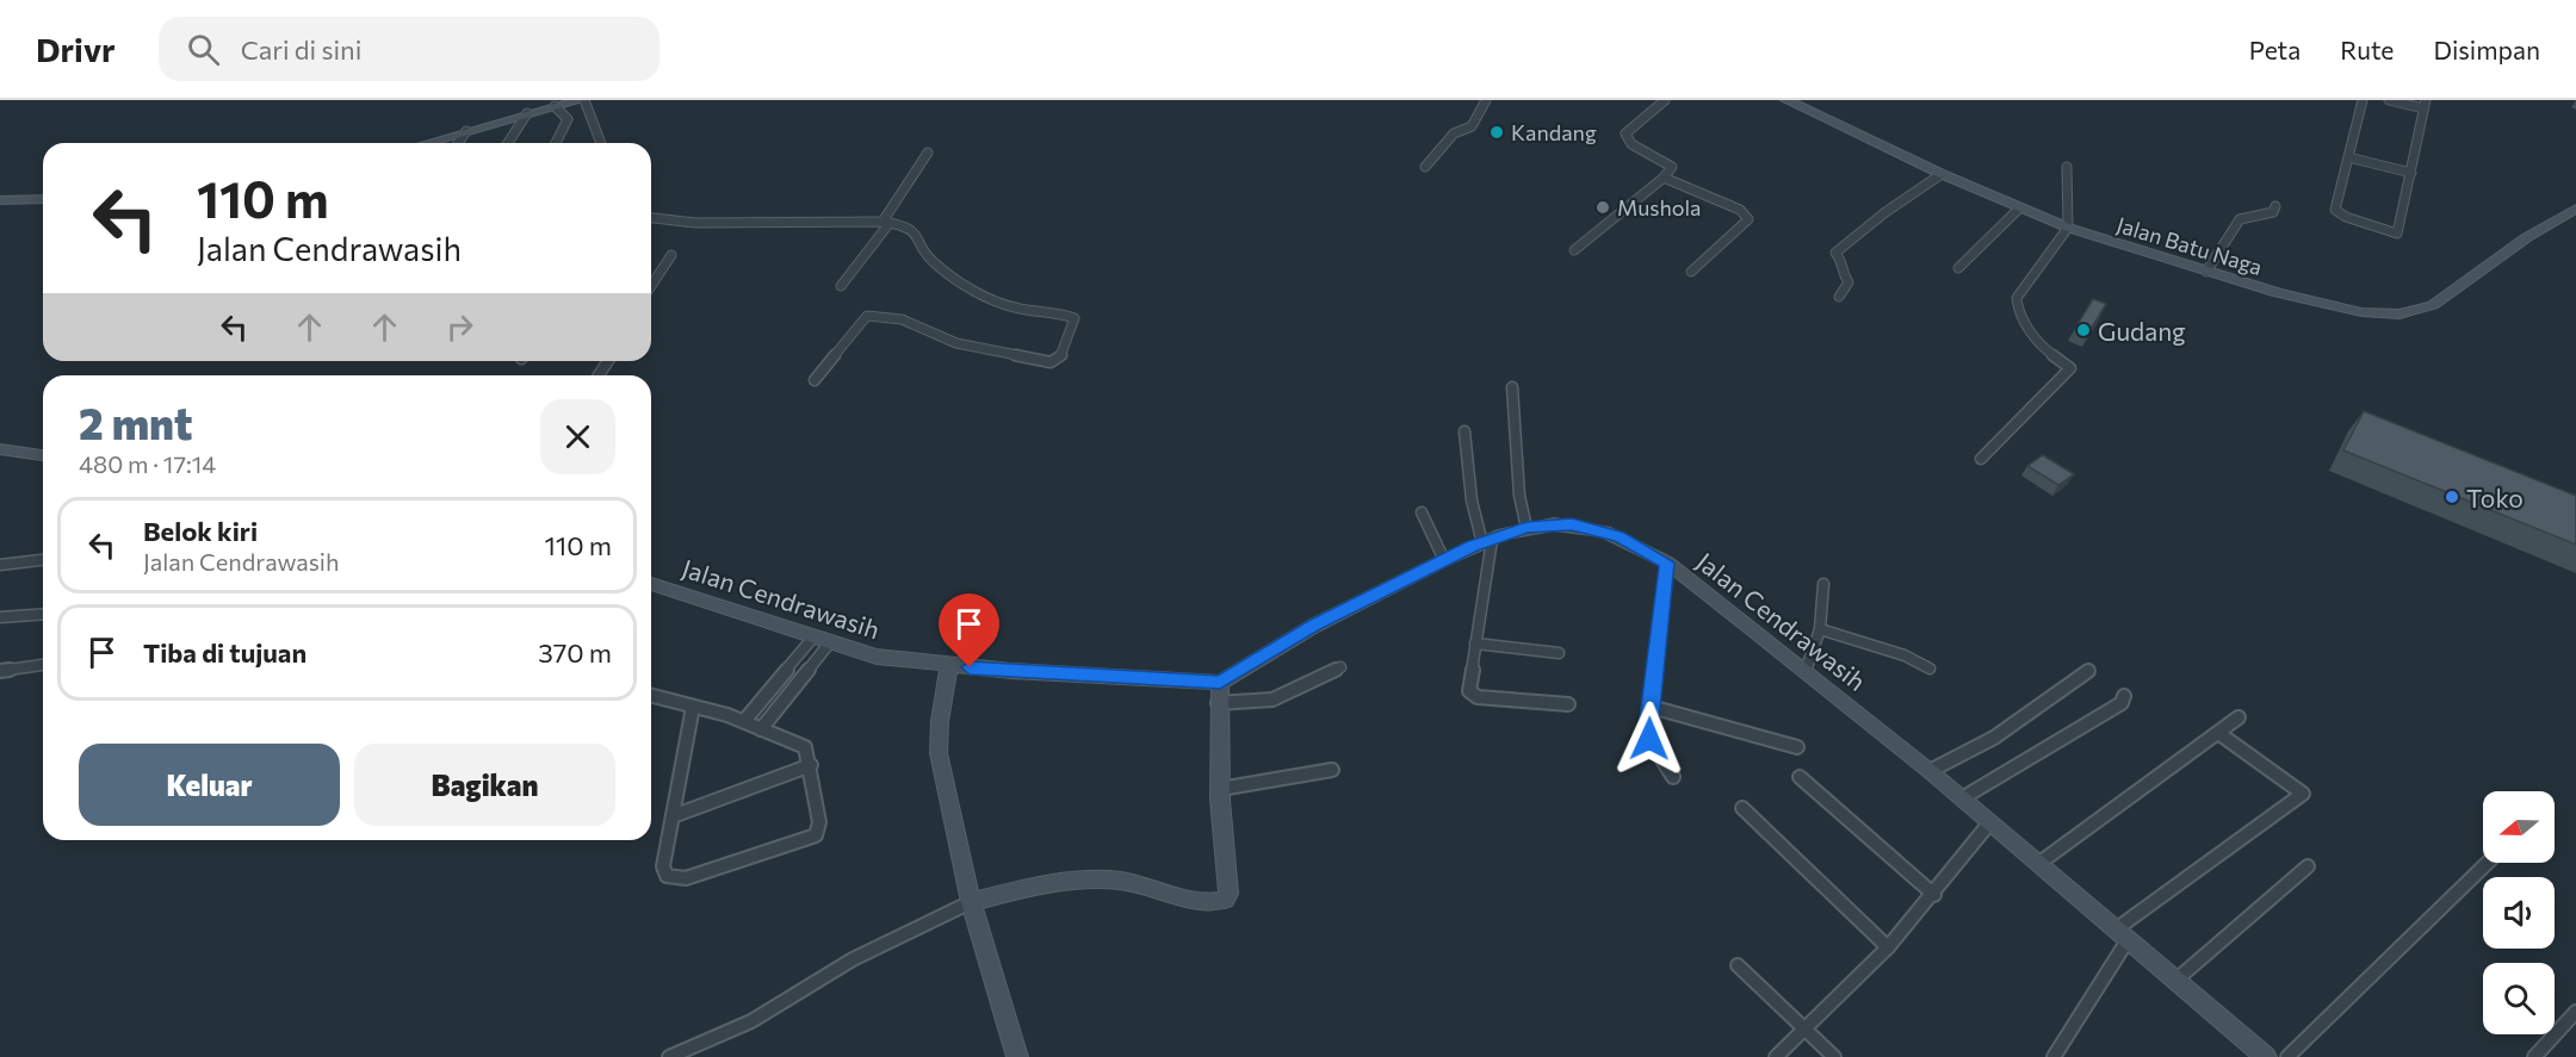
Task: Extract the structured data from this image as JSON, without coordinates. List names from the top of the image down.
{
  "streets": {
    "street": ["Jalan Batu Naga", "Jalan Cendrawasih"]
  },
  "places": [
    "Kandang",
    "Mushola",
    "Gudang",
    "Toko"
  ],
  "north": "left",
  "page": {
    "header": "Drivr",
    "search": "Cari di sini",
    "nav": ["Peta", "Rute", "Disimpan"],
    "turn": ["110 m", "Jalan Cendrawasih"],
    "heading": ["2 mnt", "480 m · 17:14"],
    "list": [
      {
        "name": "Belok kiri",
        "note": "Jalan Cendrawasih",
        "value": "110 m"
      },
      {
        "name": "Tiba di tujuan",
        "value": "370 m"
      }
    ],
    "buttons": ["Keluar", "Bagikan"]
  }
}
